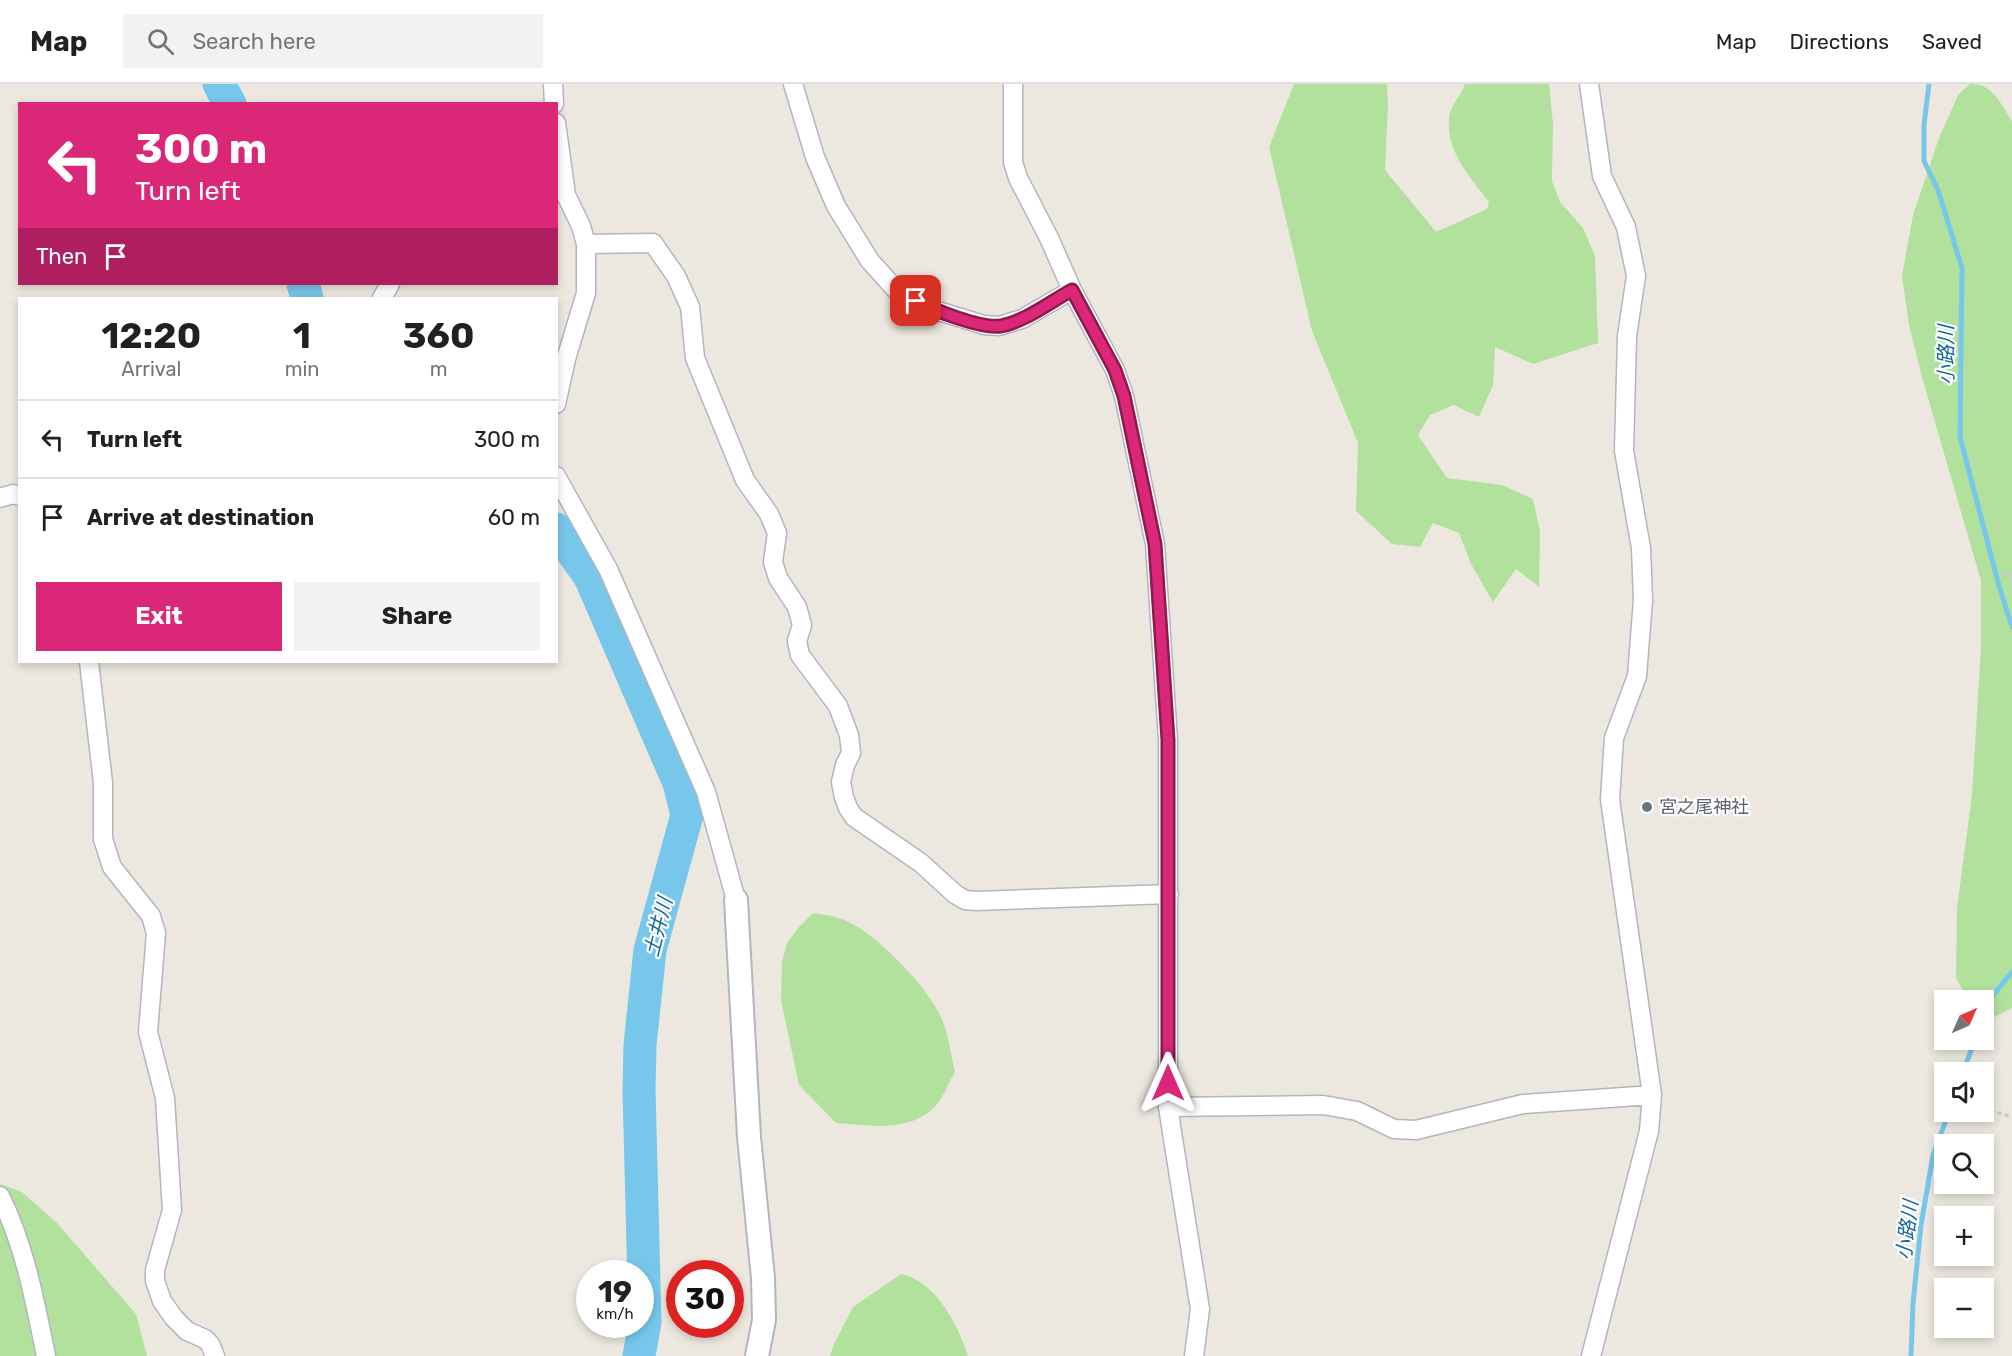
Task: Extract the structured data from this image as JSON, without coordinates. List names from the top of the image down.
{
  "water": ["小路川", "土井川"],
  "places": ["宮之尾神社"],
  "north": "top right",
  "page": {
    "header": "Map",
    "search": "Search here",
    "nav": ["Map", "Directions", "Saved"],
    "turn": ["300 m", "Turn left"],
    "then": "Then",
    "eta": [
      "12:20",
      "Arrival",
      "1",
      "min",
      "360",
      "m"
    ],
    "list": [
      {
        "name": "Turn left",
        "value": "300 m"
      },
      {
        "name": "Arrive at destination",
        "value": "60 m"
      }
    ],
    "buttons": ["Exit", "Share"],
    "map_buttons": ["+", "−"],
    "speed": "19 km/h",
    "limit": "30"
  }
}
